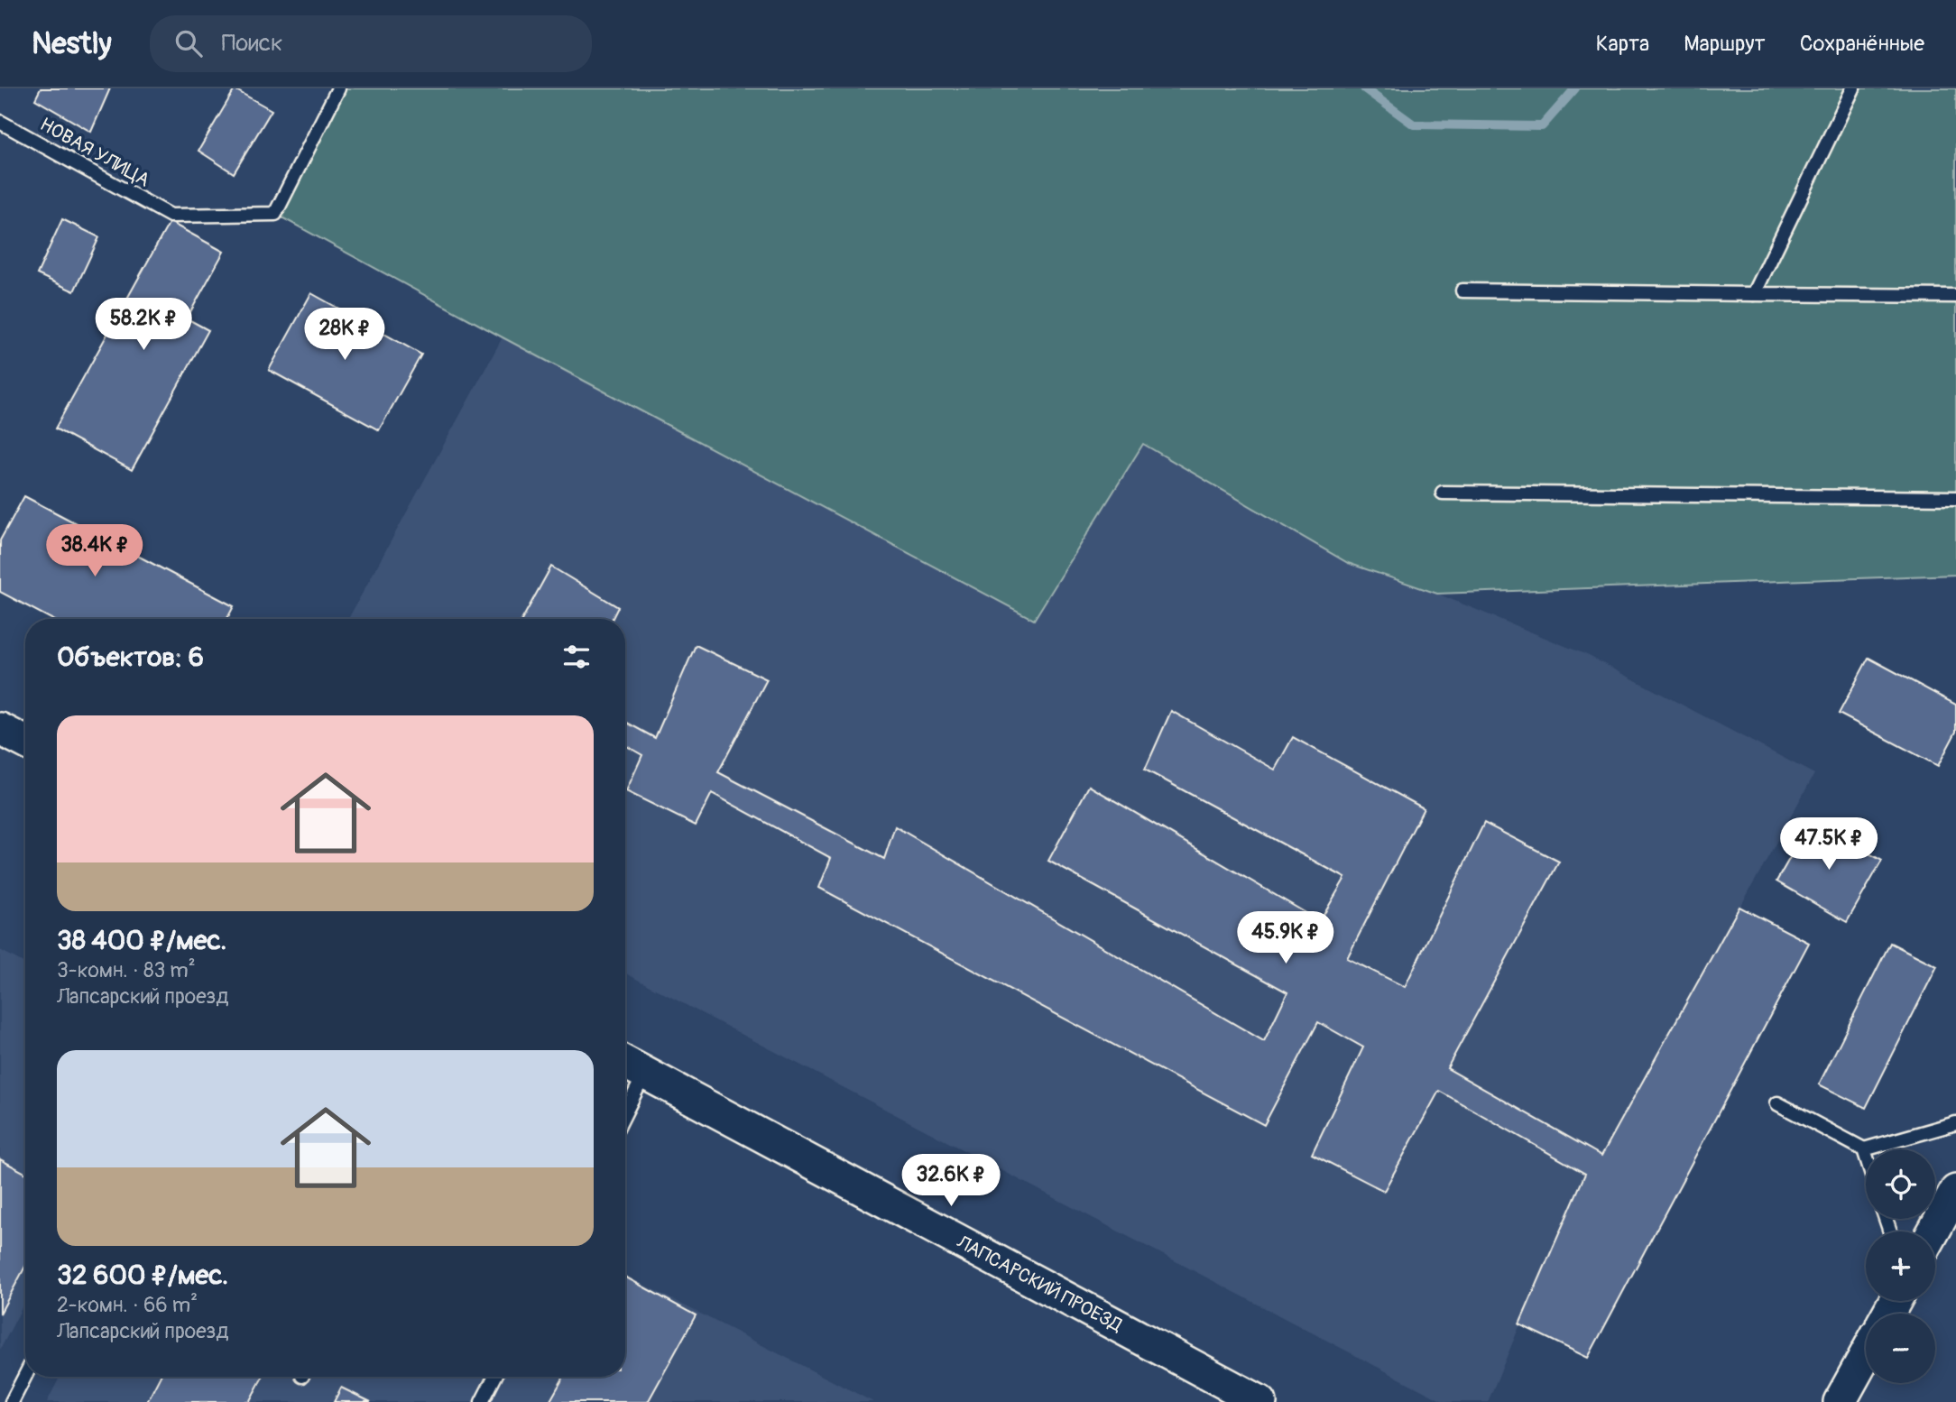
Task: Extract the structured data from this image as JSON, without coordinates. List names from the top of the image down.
{
  "streets": {
    "street": ["ЛАПСАРСКИЙ ПРОЕЗД"],
    "lane": ["НОВАЯ УЛИЦА"]
  },
  "page": {
    "header": "Nestly",
    "search": "Поиск",
    "nav": ["Карта", "Маршрут", "Сохранённые"],
    "price": [
      "58.2K ₽",
      "28K ₽",
      "38.4K ₽",
      "47.5K ₽",
      "45.9K ₽",
      "32.6K ₽"
    ],
    "heading": "Объектов: 6",
    "list": [
      {
        "name": "38 400 ₽/мес.",
        "note": "3-комн. · 83 m² · Лапсарский проезд"
      },
      {
        "name": "32 600 ₽/мес.",
        "note": "2-комн. · 66 m² · Лапсарский проезд"
      }
    ],
    "map_buttons": ["+", "−"]
  }
}
